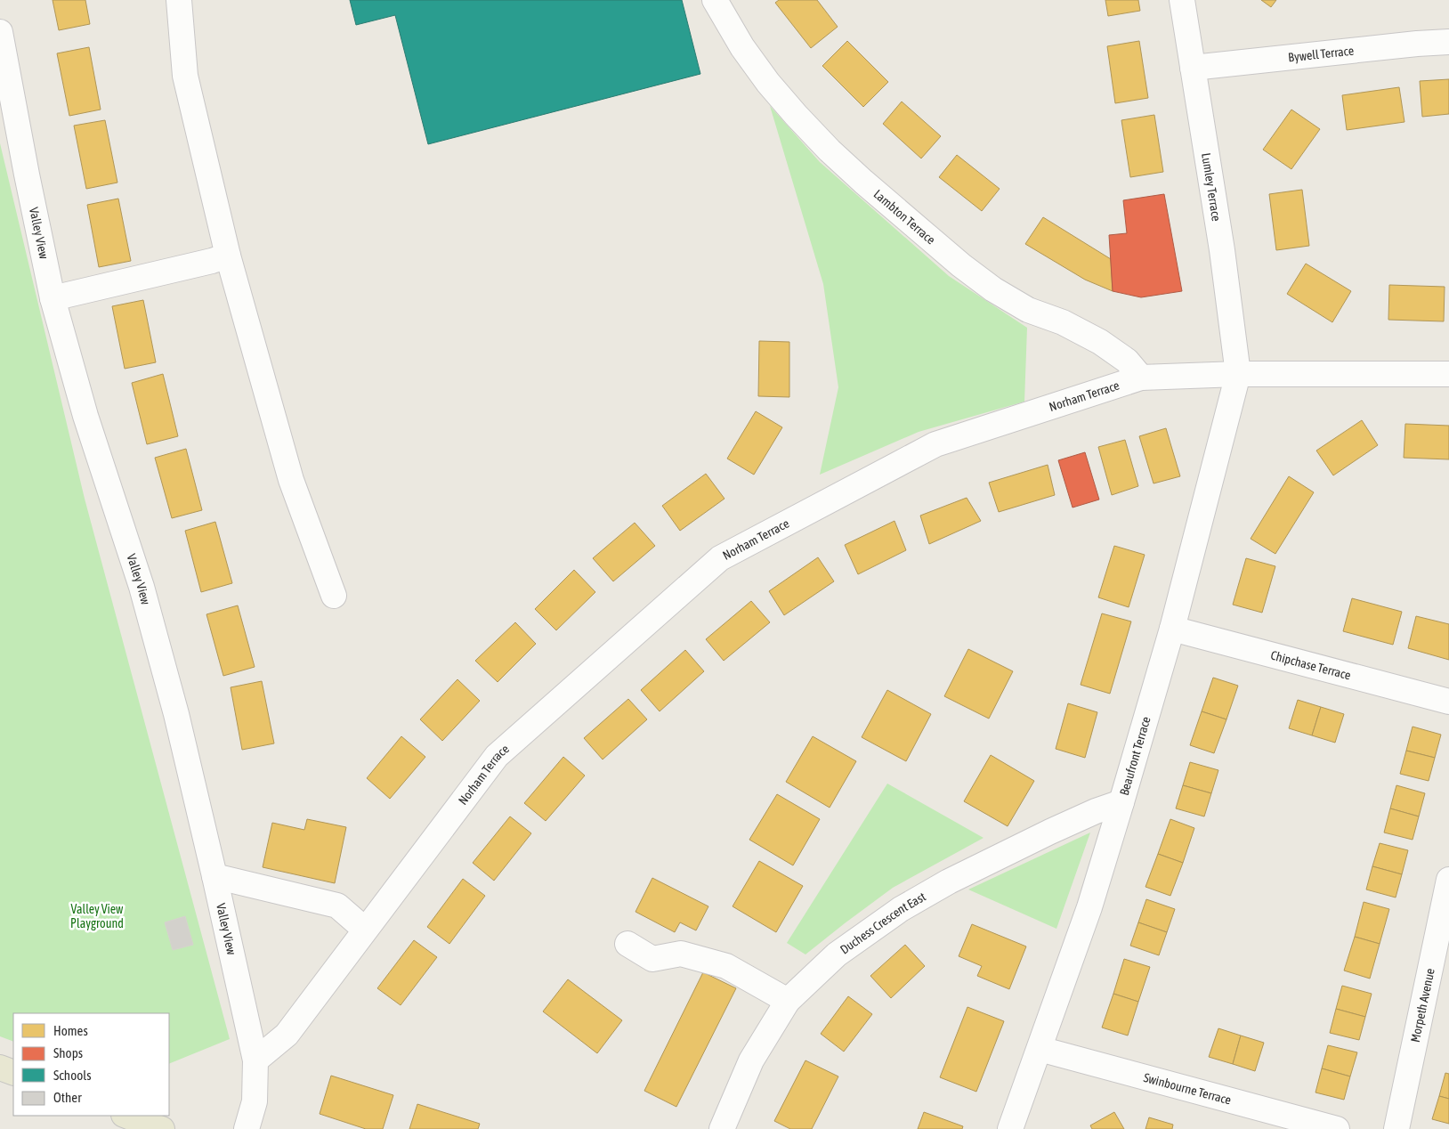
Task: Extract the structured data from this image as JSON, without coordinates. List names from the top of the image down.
{
  "streets": {
    "street": [
      "Bywell Terrace",
      "Lumley Terrace",
      "Lambton Terrace",
      "Valley View",
      "Norham Terrace",
      "Chipchase Terrace",
      "Beaufront Terrace",
      "Duchess Crescent East",
      "Morpeth Avenue",
      "Swinbourne Terrace"
    ]
  },
  "crossings": [
    ["Bywell Terrace", "Lumley Terrace"],
    ["Lumley Terrace", "Norham Terrace"],
    ["Lumley Terrace", "Beaufront Terrace"],
    ["Lambton Terrace", "Norham Terrace"],
    ["Valley View", "Norham Terrace"],
    ["Norham Terrace", "Beaufront Terrace"],
    ["Chipchase Terrace", "Beaufront Terrace"],
    ["Beaufront Terrace", "Duchess Crescent East"],
    ["Beaufront Terrace", "Swinbourne Terrace"]
  ],
  "parks": ["Valley View Playground"],
  "legend": [
    "Homes",
    "Shops",
    "Schools",
    "Other"
  ]
}
